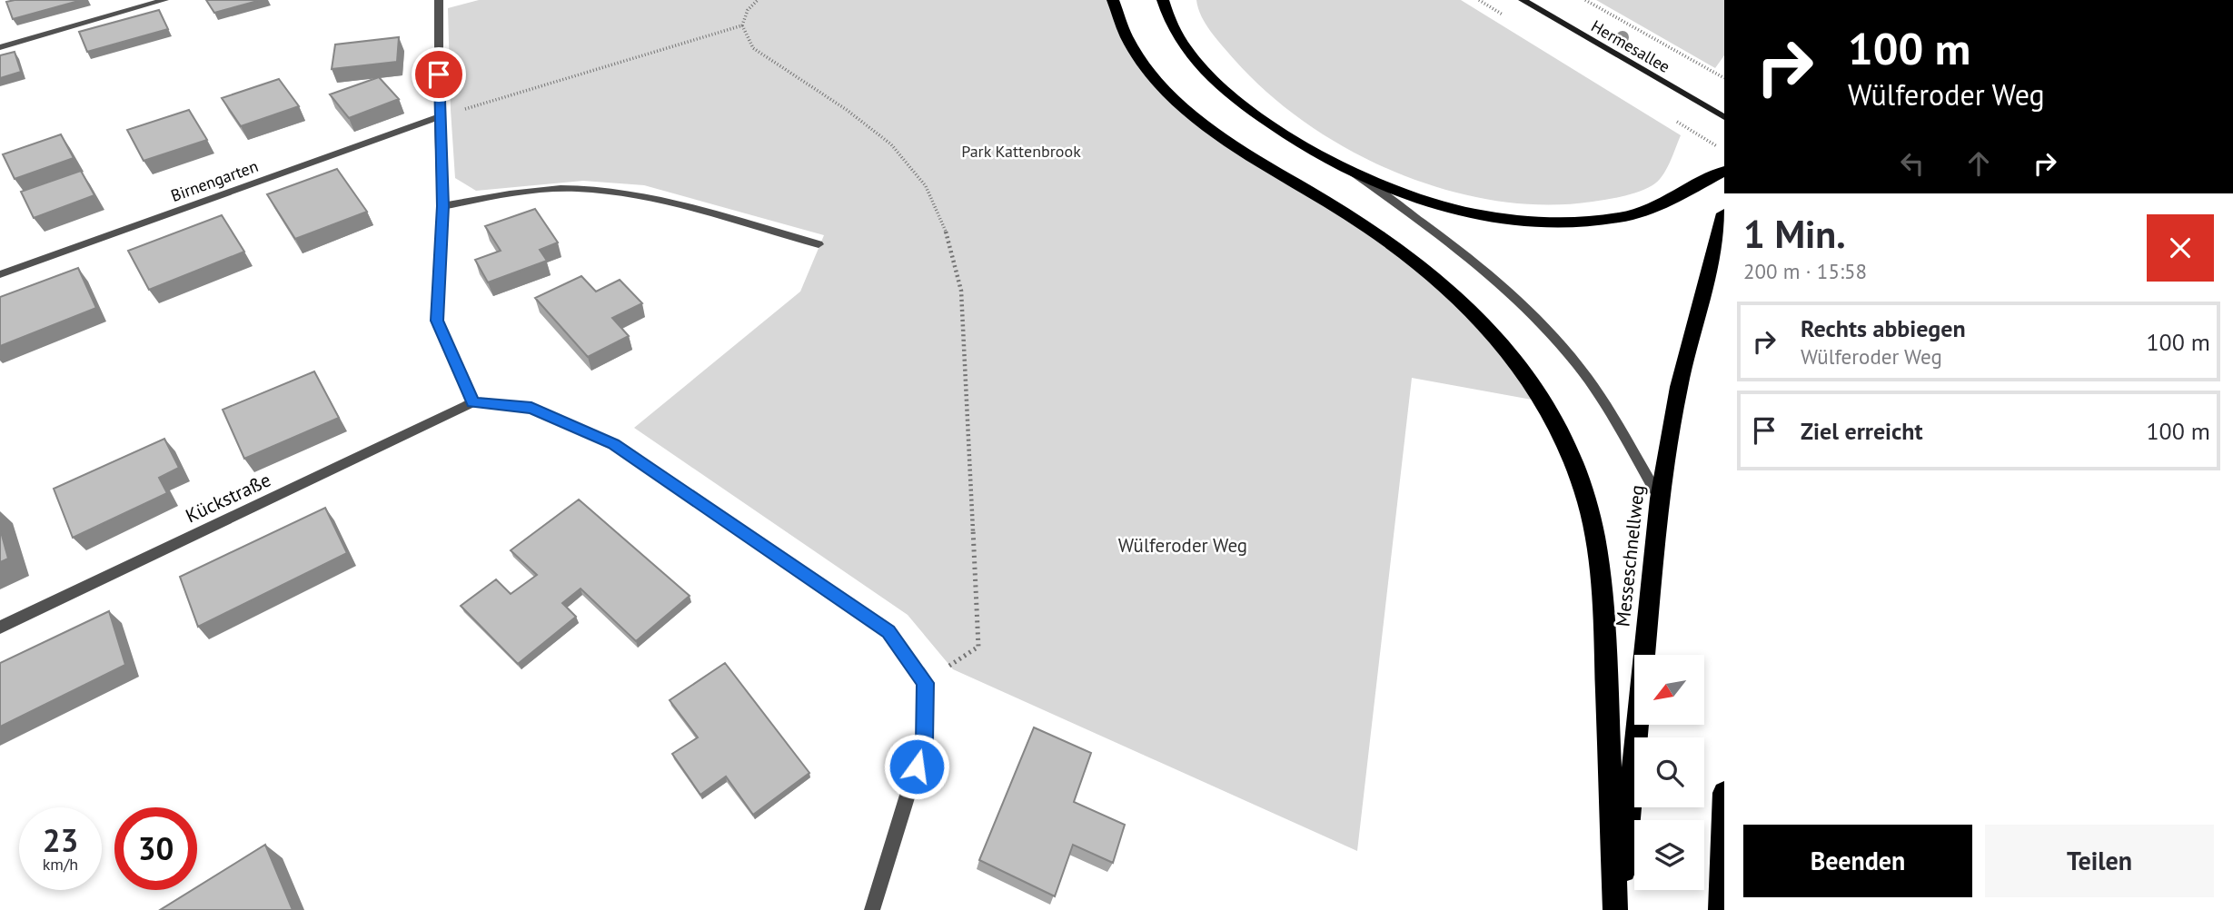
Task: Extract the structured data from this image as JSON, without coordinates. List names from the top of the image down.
{
  "streets": {
    "highway": ["Messeschnellweg"],
    "main road": ["Hermesallee"],
    "street": ["Birnengarten", "Kückstraße"]
  },
  "parks": ["Park Kattenbrook", "Wülferoder Weg"],
  "north": "bottom left",
  "page": {
    "turn": ["100 m", "Wülferoder Weg"],
    "heading": ["1 Min.", "200 m · 15:58"],
    "list": [
      {
        "name": "Rechts abbiegen",
        "note": "Wülferoder Weg",
        "value": "100 m"
      },
      {
        "name": "Ziel erreicht",
        "value": "100 m"
      }
    ],
    "speed": "23 km/h",
    "limit": "30",
    "buttons": ["Beenden", "Teilen"]
  }
}
